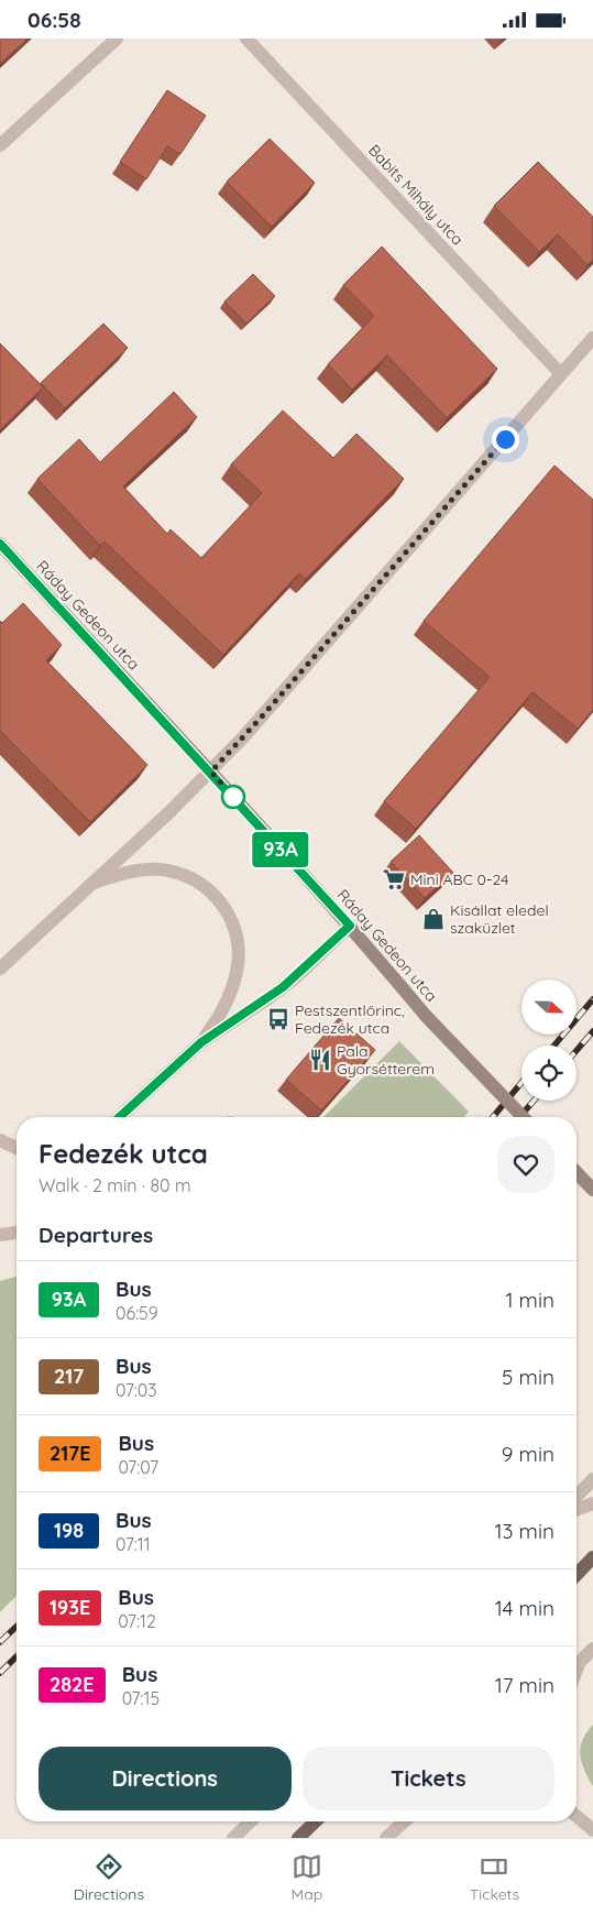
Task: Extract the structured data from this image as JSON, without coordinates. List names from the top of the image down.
{
  "streets": {
    "main road": ["Ráday Gedeon utca"],
    "street": ["Babits Mihály utca"]
  },
  "places": {
    "supermarket": ["Mini ABC 0-24"],
    "shop": ["Kisállat eledel szaküzlet"],
    "bus stop": ["Pestszentlőrinc, Fedezék utca"],
    "restaurant": ["Pala Gyorsétterem"]
  },
  "lines": ["bus line 93A"],
  "north": "right",
  "page": {
    "status": "06:58",
    "on_map": "93A",
    "heading": [
      ["Fedezék utca", "Walk · 2 min · 80 m"],
      "Departures"
    ],
    "list": [
      {
        "mark": "93A",
        "name": "Bus",
        "note": "06:59",
        "value": "1 min"
      },
      {
        "mark": "217",
        "name": "Bus",
        "note": "07:03",
        "value": "5 min"
      },
      {
        "mark": "217E",
        "name": "Bus",
        "note": "07:07",
        "value": "9 min"
      },
      {
        "mark": "198",
        "name": "Bus",
        "note": "07:11",
        "value": "13 min"
      },
      {
        "mark": "193E",
        "name": "Bus",
        "note": "07:12",
        "value": "14 min"
      },
      {
        "mark": "282E",
        "name": "Bus",
        "note": "07:15",
        "value": "17 min"
      }
    ],
    "buttons": ["Directions", "Tickets"],
    "tabs": ["Directions", "Map", "Tickets"]
  }
}
